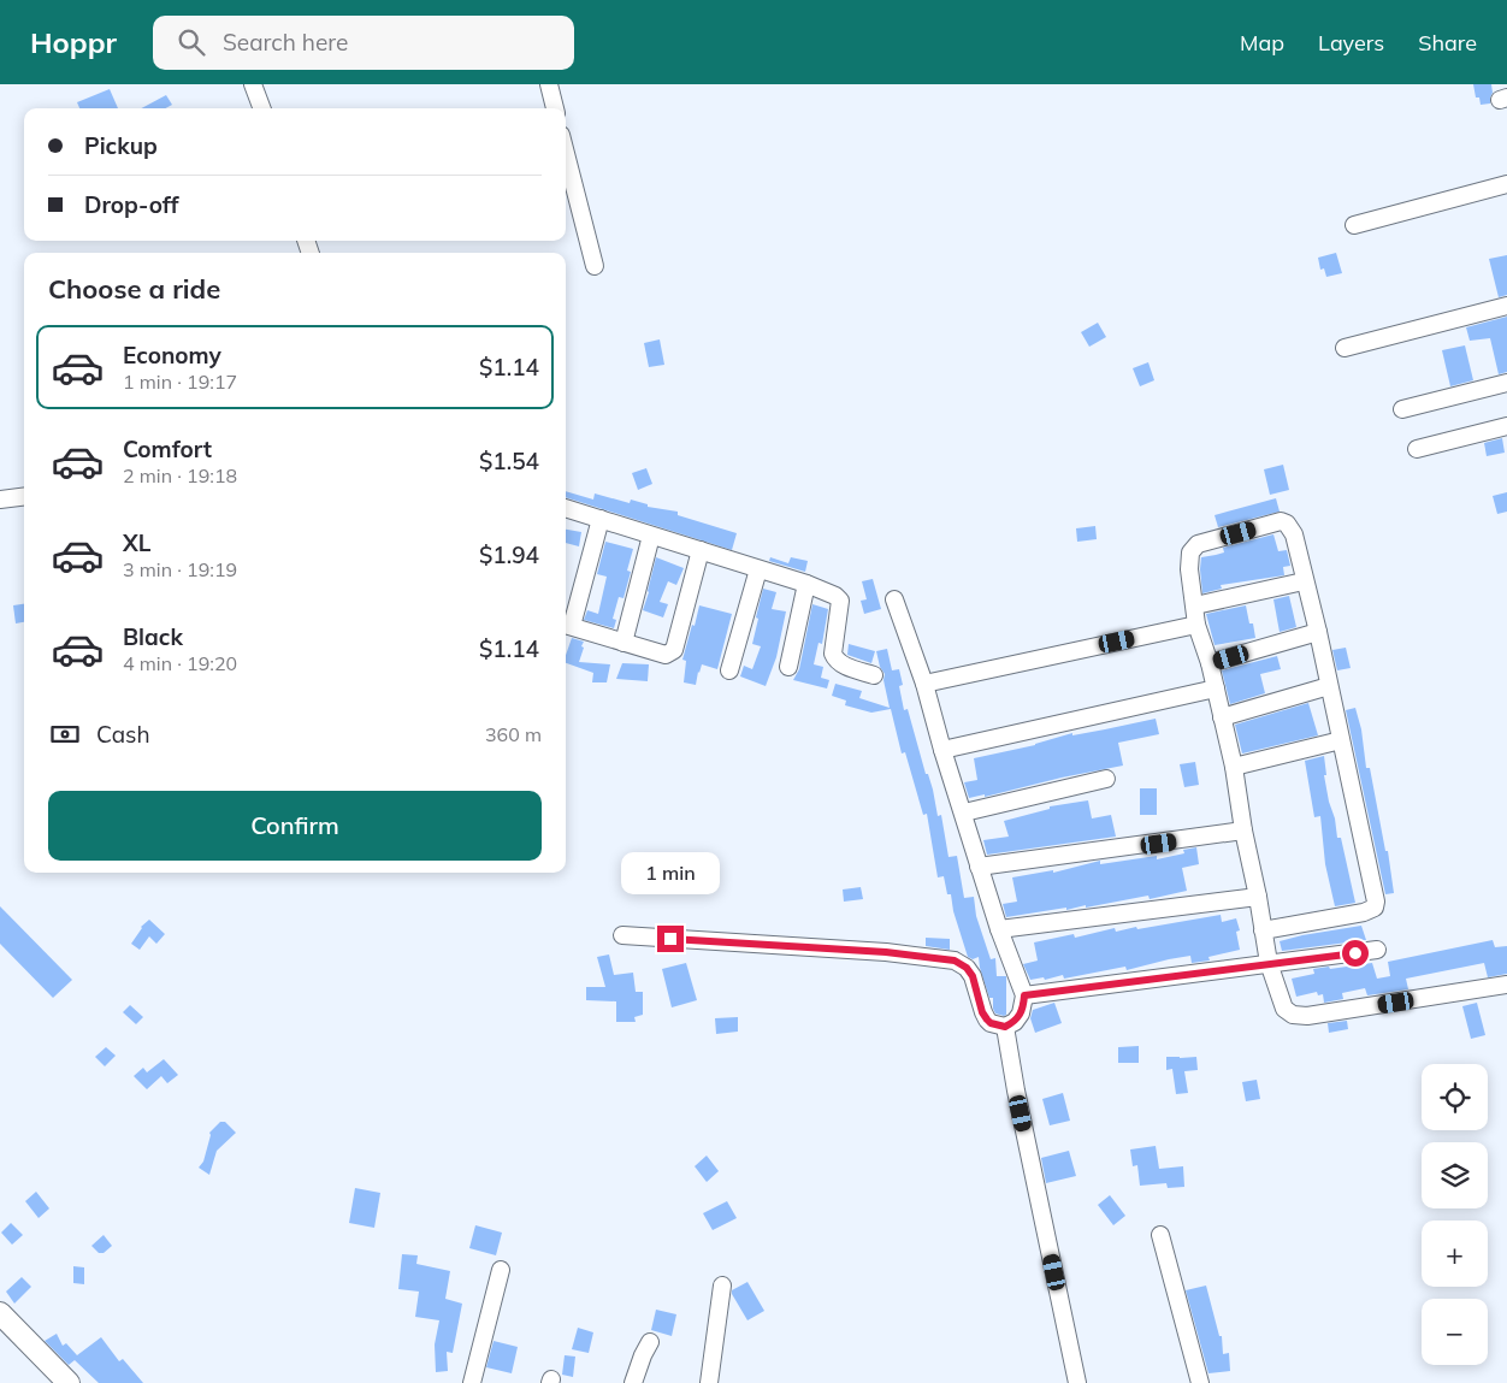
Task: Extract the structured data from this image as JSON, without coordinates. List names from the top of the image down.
{
  "page": {
    "header": "Hoppr",
    "search": "Search here",
    "nav": ["Map", "Layers", "Share"],
    "banner": ["Pickup", "Drop-off"],
    "heading": "Choose a ride",
    "list": [
      {
        "name": "Economy",
        "note": "1 min · 19:17",
        "value": "$1.14"
      },
      {
        "name": "Comfort",
        "note": "2 min · 19:18",
        "value": "$1.54"
      },
      {
        "name": "XL",
        "note": "3 min · 19:19",
        "value": "$1.94"
      },
      {
        "name": "Black",
        "note": "4 min · 19:20",
        "value": "$1.14"
      }
    ],
    "pay": ["Cash", "360 m"],
    "buttons": "Confirm",
    "bubble": "1 min",
    "map_buttons": ["+", "−"]
  }
}
